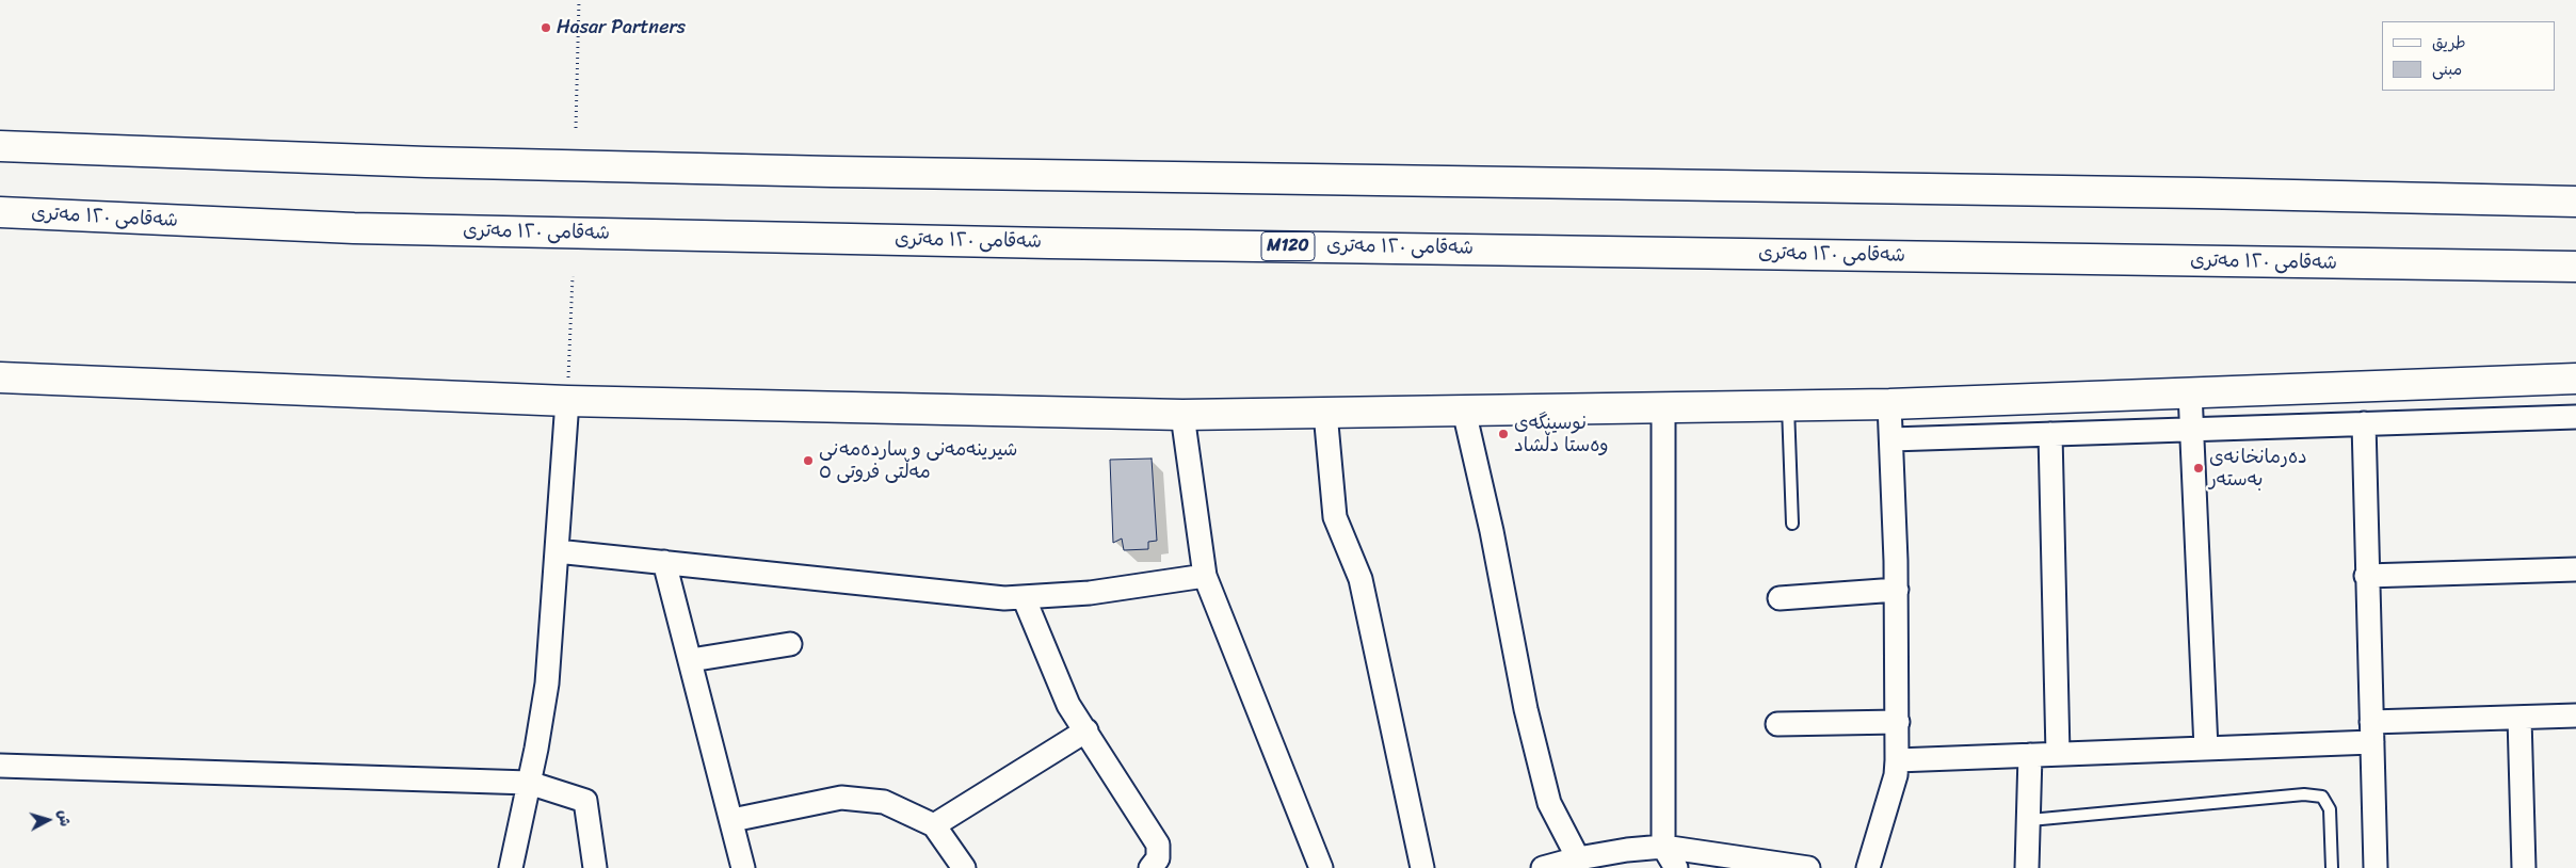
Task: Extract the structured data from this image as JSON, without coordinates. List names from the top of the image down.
{
  "streets": {
    "main road": ["شەقامی ١٢٠ مەتری", "M120"]
  },
  "places": [
    "Hasar Partners",
    "نوسینگەی وەستا دڵشاد",
    "شیرینەمەنی و ساردەمەنی مەڵتی فروتی ٥",
    "دەرمانخانەی بەستەر"
  ],
  "legend": ["طريق", "مبنى"],
  "north": "right"
}
